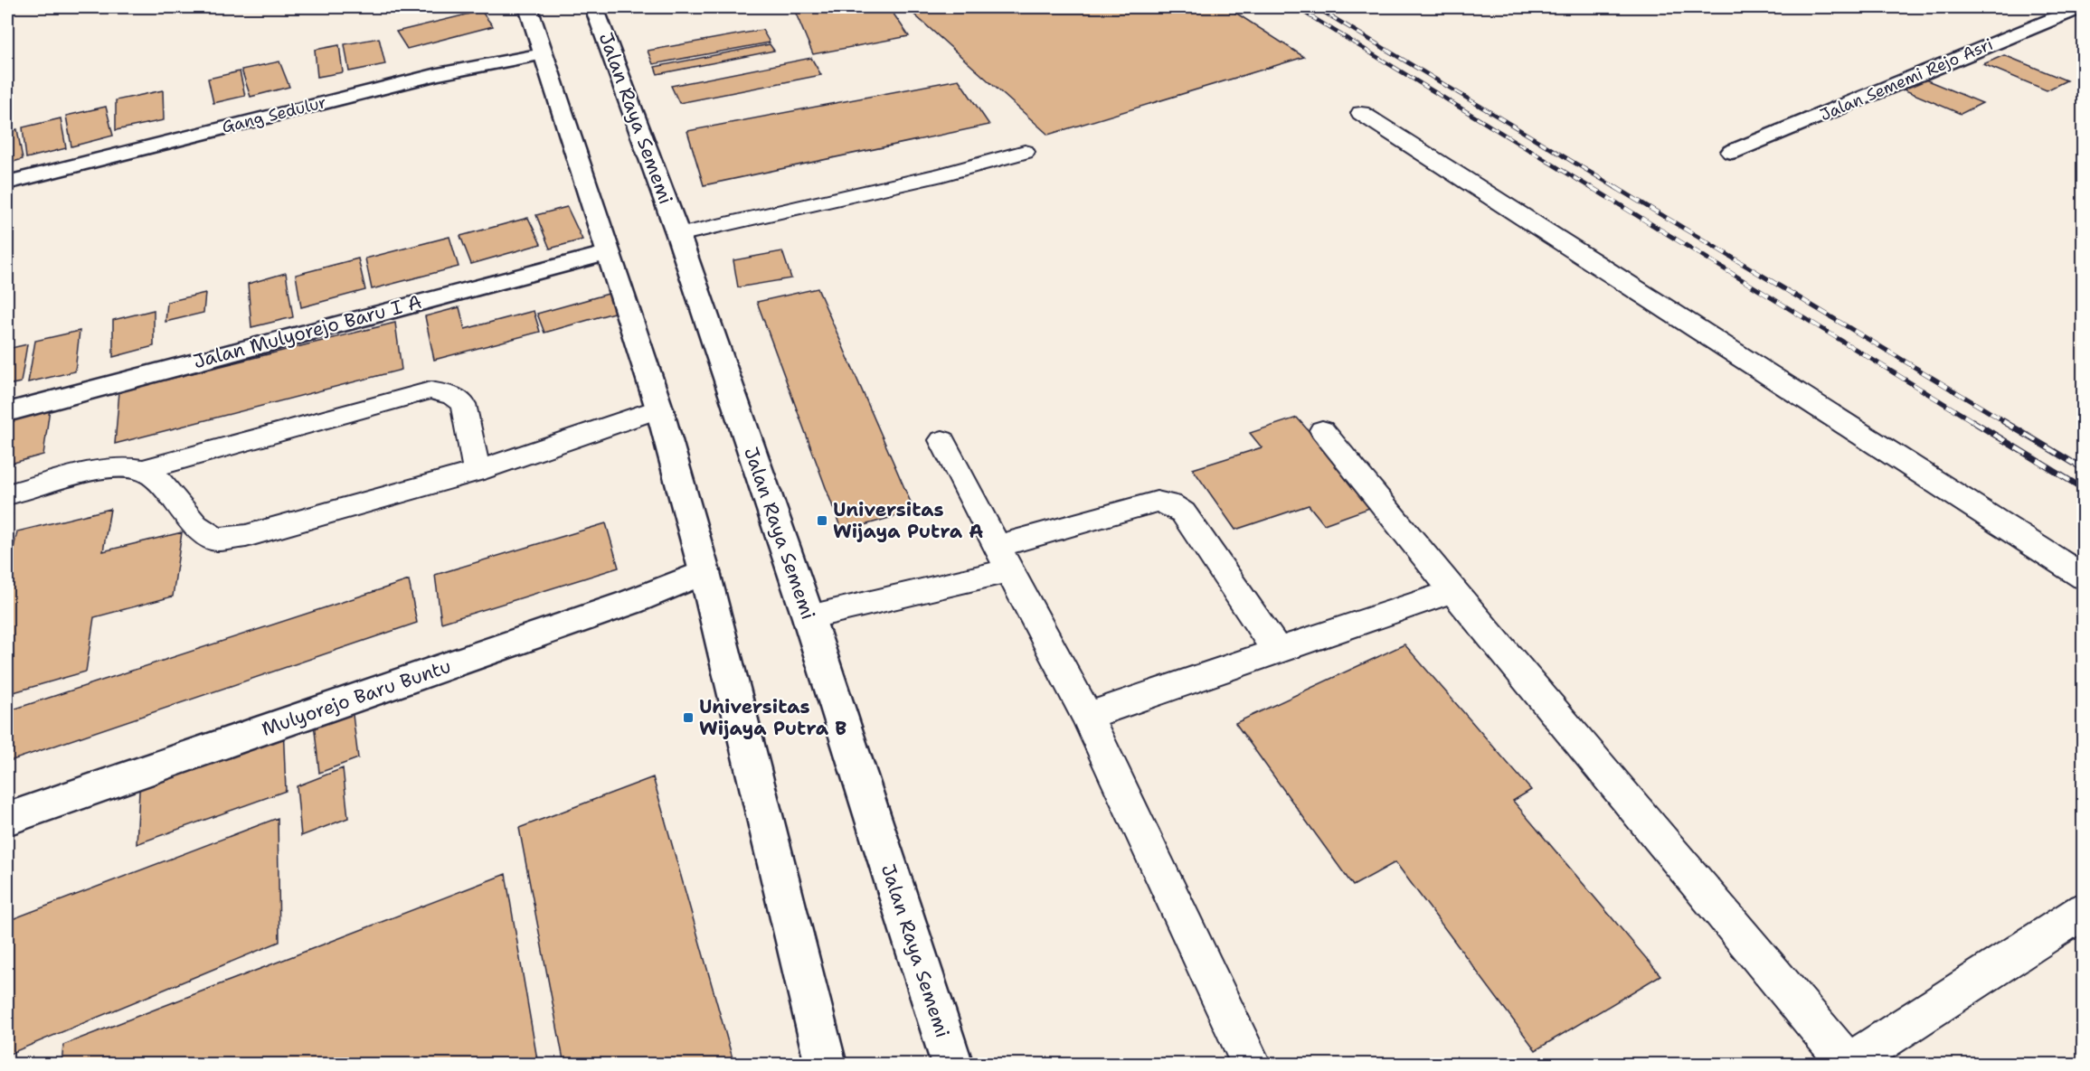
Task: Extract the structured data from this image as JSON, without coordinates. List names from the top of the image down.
{
  "streets": {
    "main road": [
      "Jalan Sememi Rejo Asri",
      "Gang Sedulur",
      "Jalan Raya Sememi",
      "Jalan Mulyorejo Baru I A",
      "Mulyorejo Baru Buntu"
    ]
  },
  "places": {
    "transit": ["Universitas Wijaya Putra A", "Universitas Wijaya Putra B"]
  }
}
